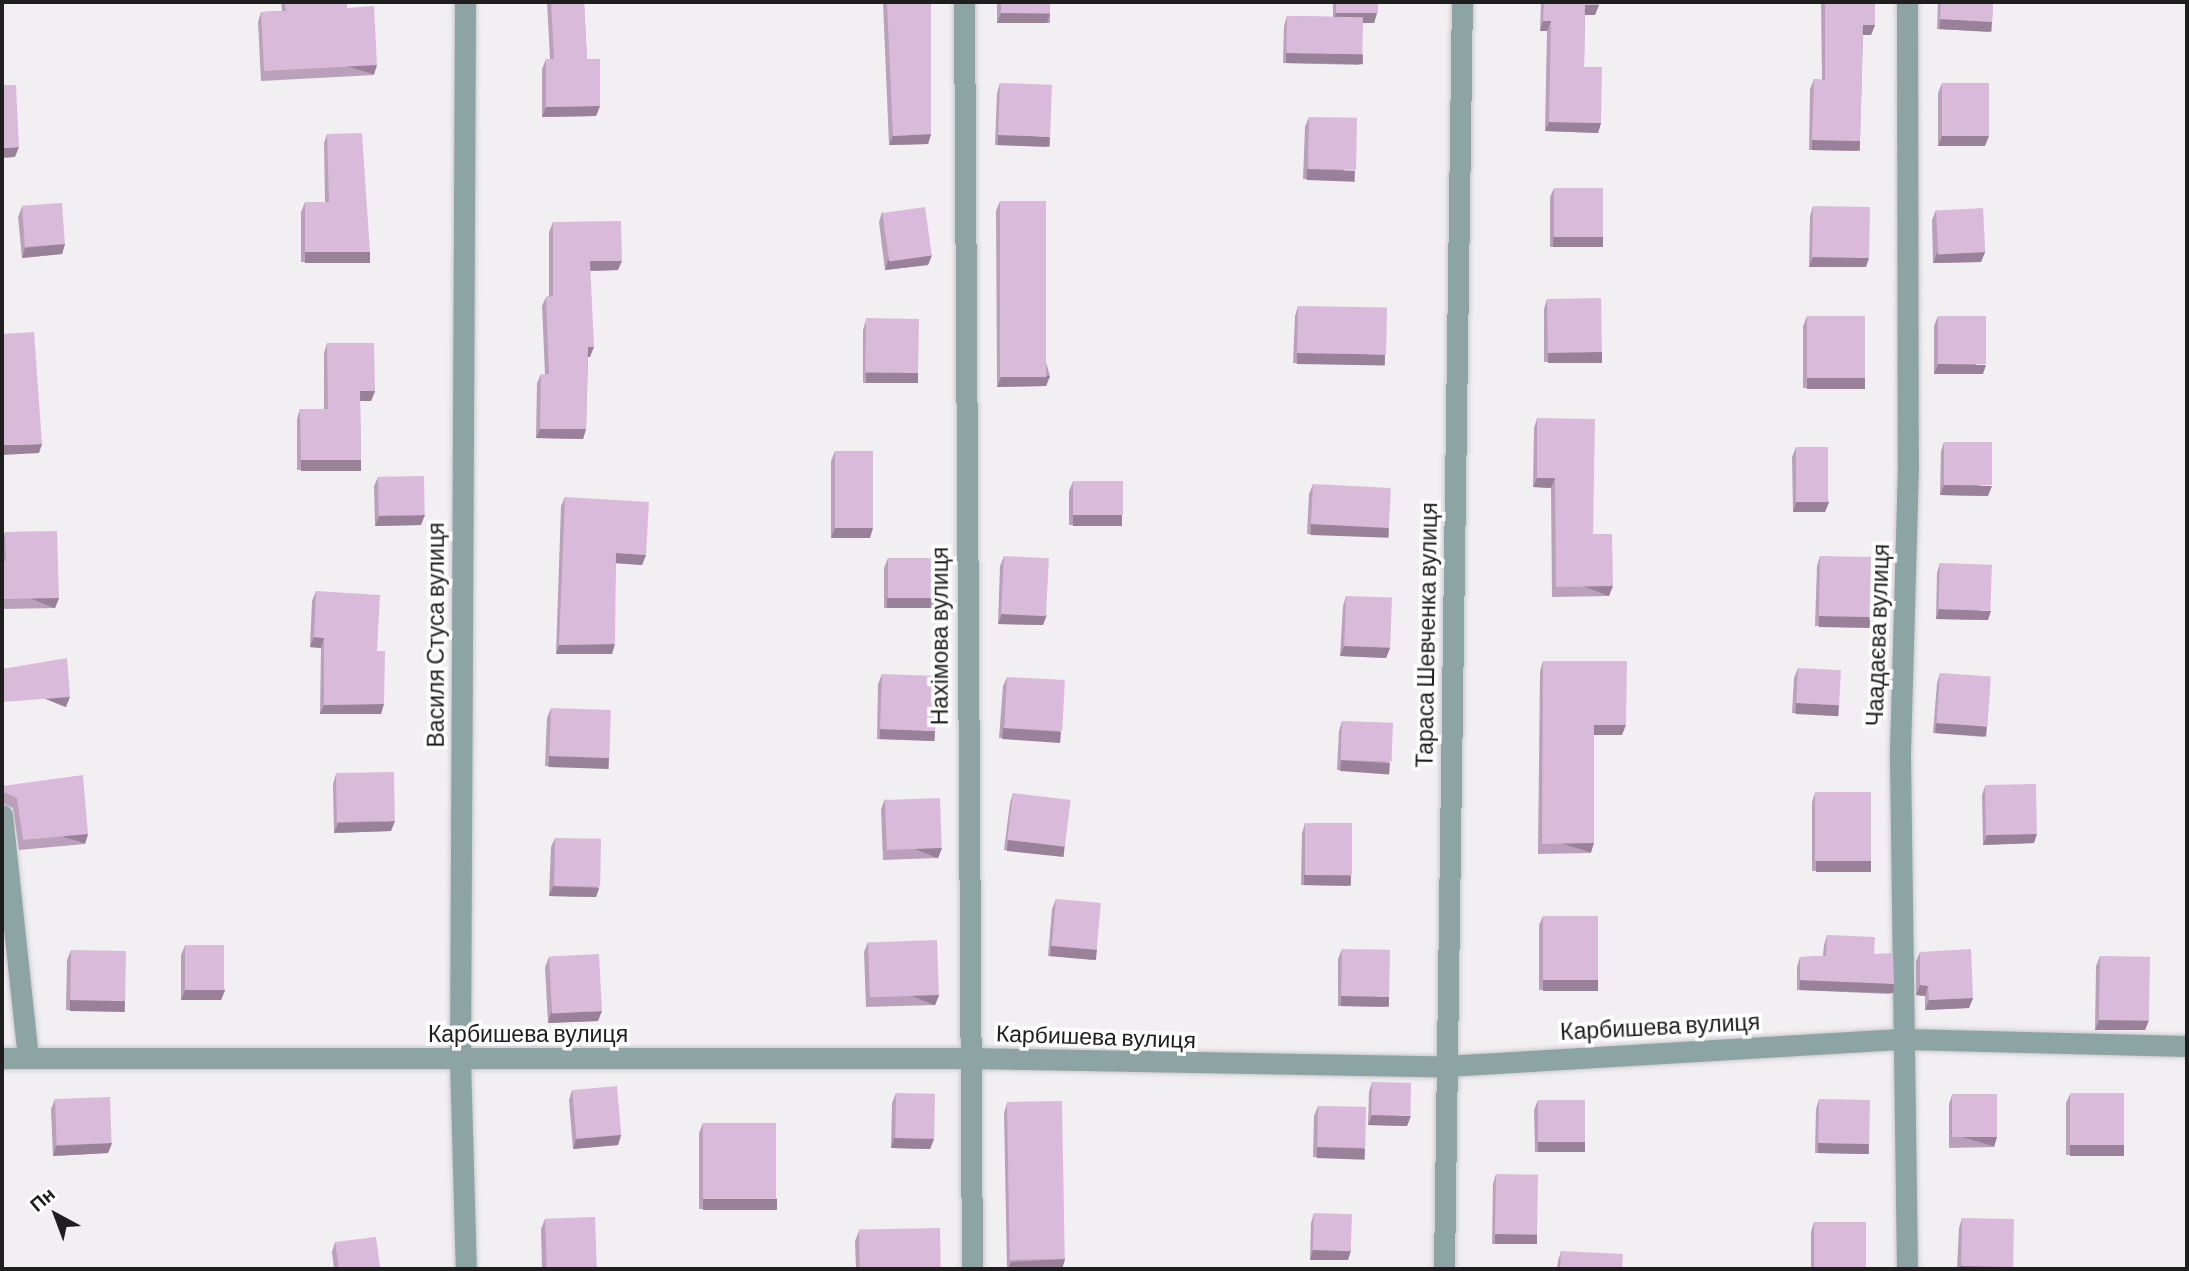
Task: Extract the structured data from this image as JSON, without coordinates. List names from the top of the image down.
{
  "streets": {
    "street": [
      "Василя Стуса вулиця",
      "Тараса Шевченка вулиця",
      "Чаадаєва вулиця",
      "Нахімова вулиця",
      "Карбишева вулиця"
    ]
  },
  "crossings": [
    ["Василя Стуса вулиця", "Карбишева вулиця"],
    ["Тараса Шевченка вулиця", "Карбишева вулиця"],
    ["Чаадаєва вулиця", "Карбишева вулиця"],
    ["Нахімова вулиця", "Карбишева вулиця"]
  ],
  "north": "top left"
}
